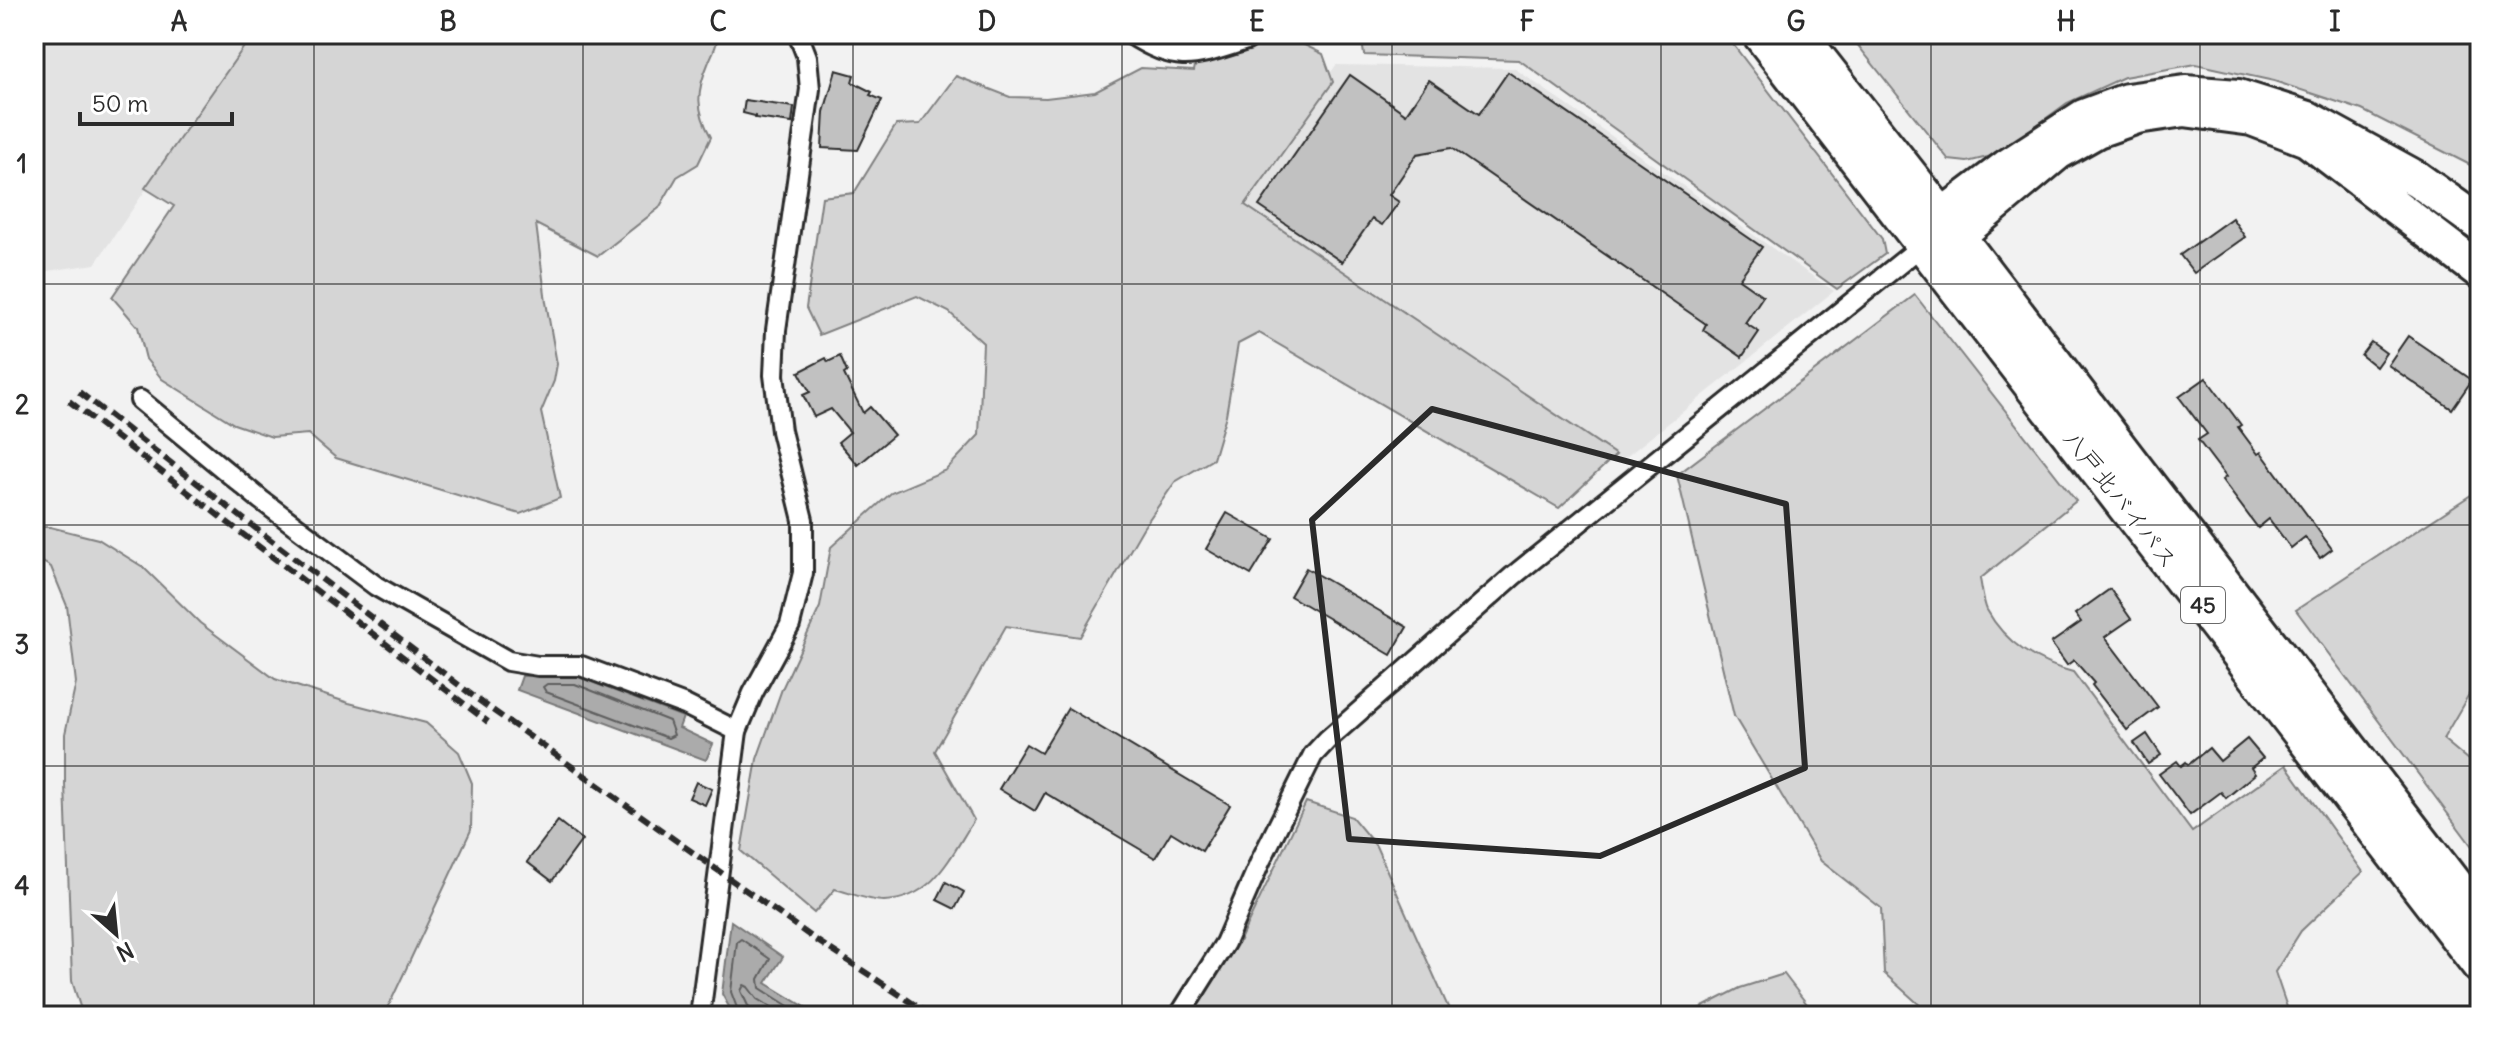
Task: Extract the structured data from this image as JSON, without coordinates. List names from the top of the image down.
{
  "streets": {
    "highway": ["八戸北バイパス", "45"]
  },
  "scale_bar": "50 m",
  "north": "bottom right",
  "grid": {
    "columns": [
      "A",
      "B",
      "C",
      "D",
      "E",
      "F",
      "G",
      "H",
      "I"
    ],
    "rows": [
      "1",
      "2",
      "3",
      "4"
    ]
  }
}
